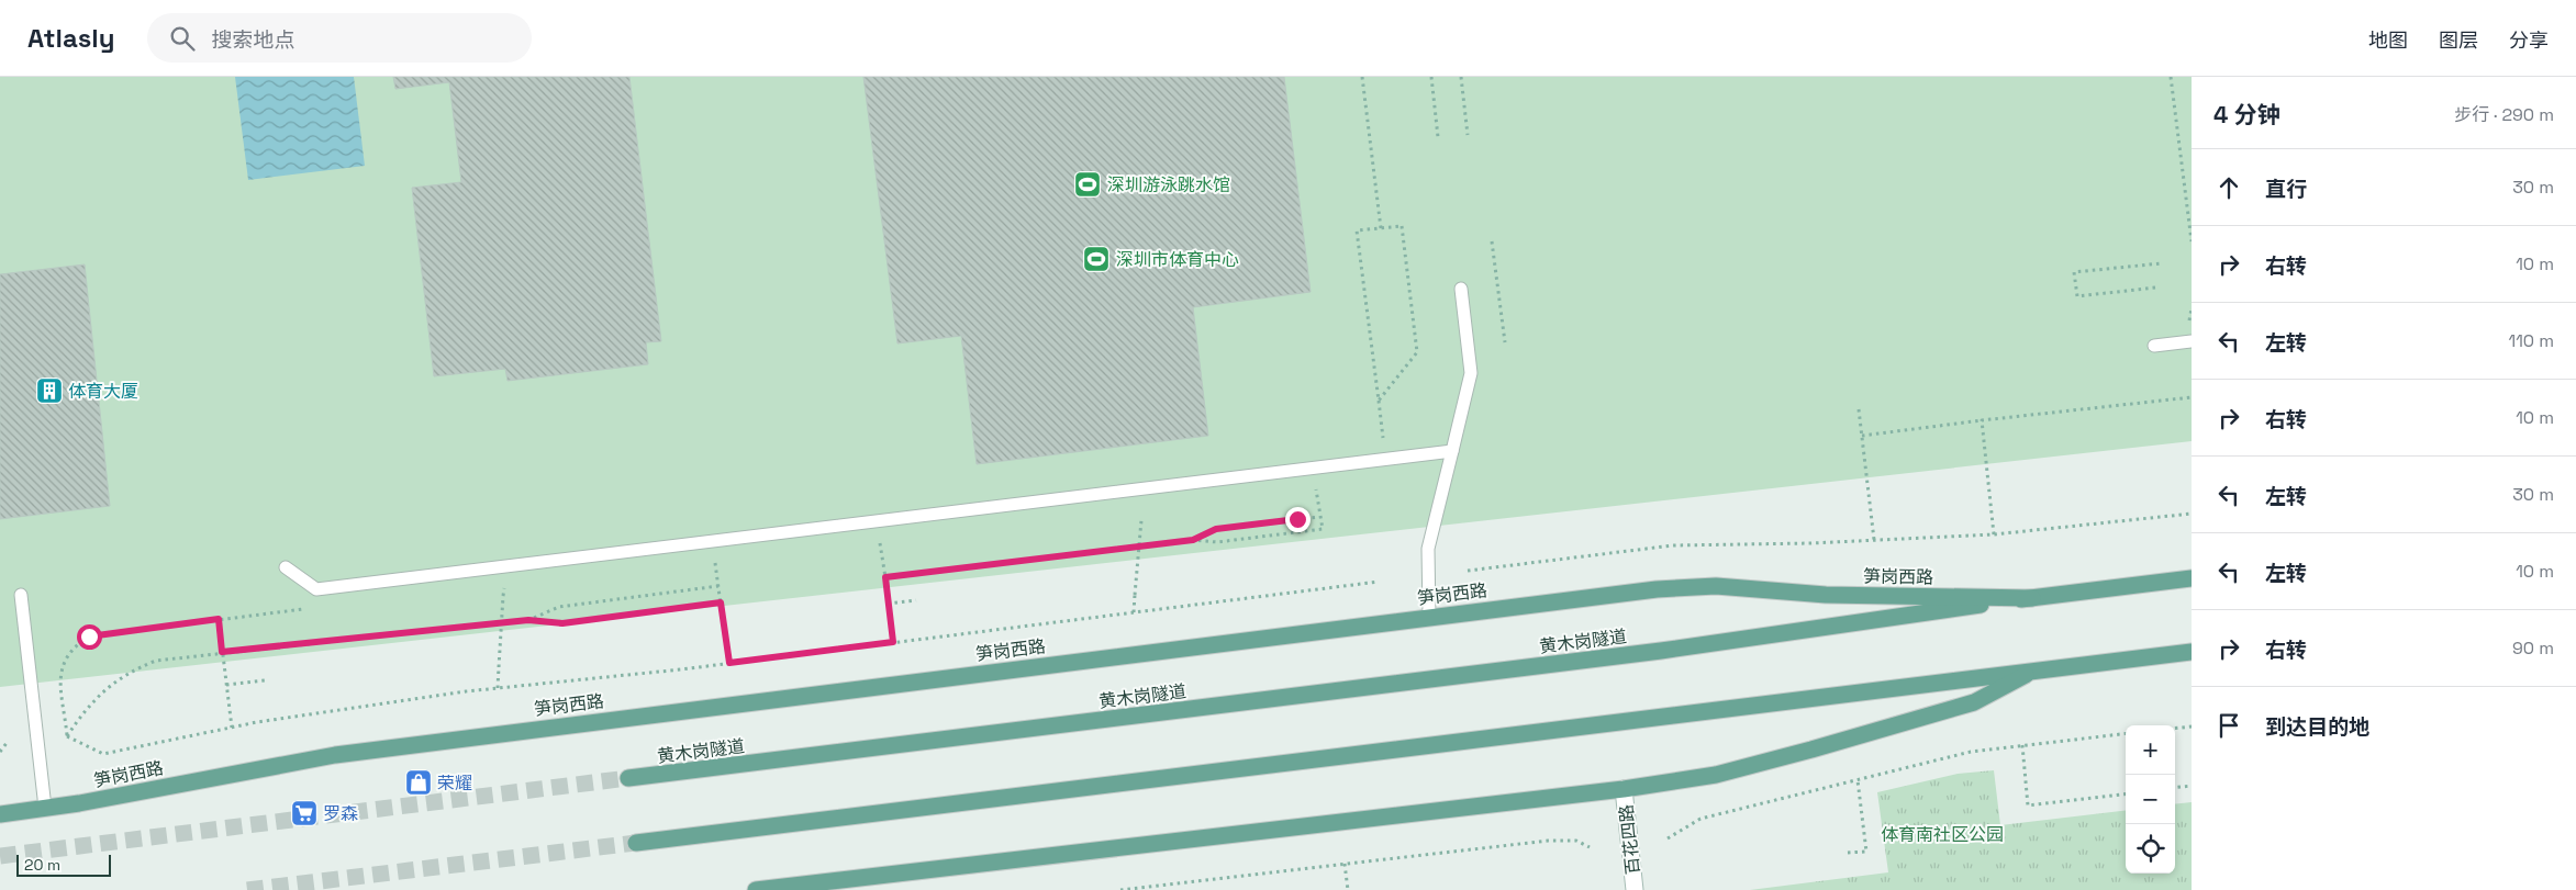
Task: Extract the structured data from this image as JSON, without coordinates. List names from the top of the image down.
{
  "streets": {
    "main road": ["笋岗西路", "黄木岗隧道"],
    "street": ["百花四路"]
  },
  "crossings": [
    ["笋岗西路", "黄木岗隧道"]
  ],
  "parks": ["体育南社区公园"],
  "places": {
    "sports": ["深圳游泳跳水馆", "深圳市体育中心"],
    "building": ["体育大厦"],
    "shop": ["荣耀"],
    "supermarket": ["罗森"]
  },
  "scale_bar": "20 m",
  "page": {
    "header": "Atlasly",
    "search": "搜索地点",
    "nav": ["地图", "图层", "分享"],
    "heading": ["4 分钟", "步行 · 290 m"],
    "list": [
      ["直行", "30 m"],
      ["右转", "10 m"],
      ["左转", "110 m"],
      ["右转", "10 m"],
      ["左转", "30 m"],
      ["左转", "10 m"],
      ["右转", "90 m"],
      "到达目的地"
    ],
    "map_buttons": ["+", "−"],
    "scale": "20 m"
  }
}
